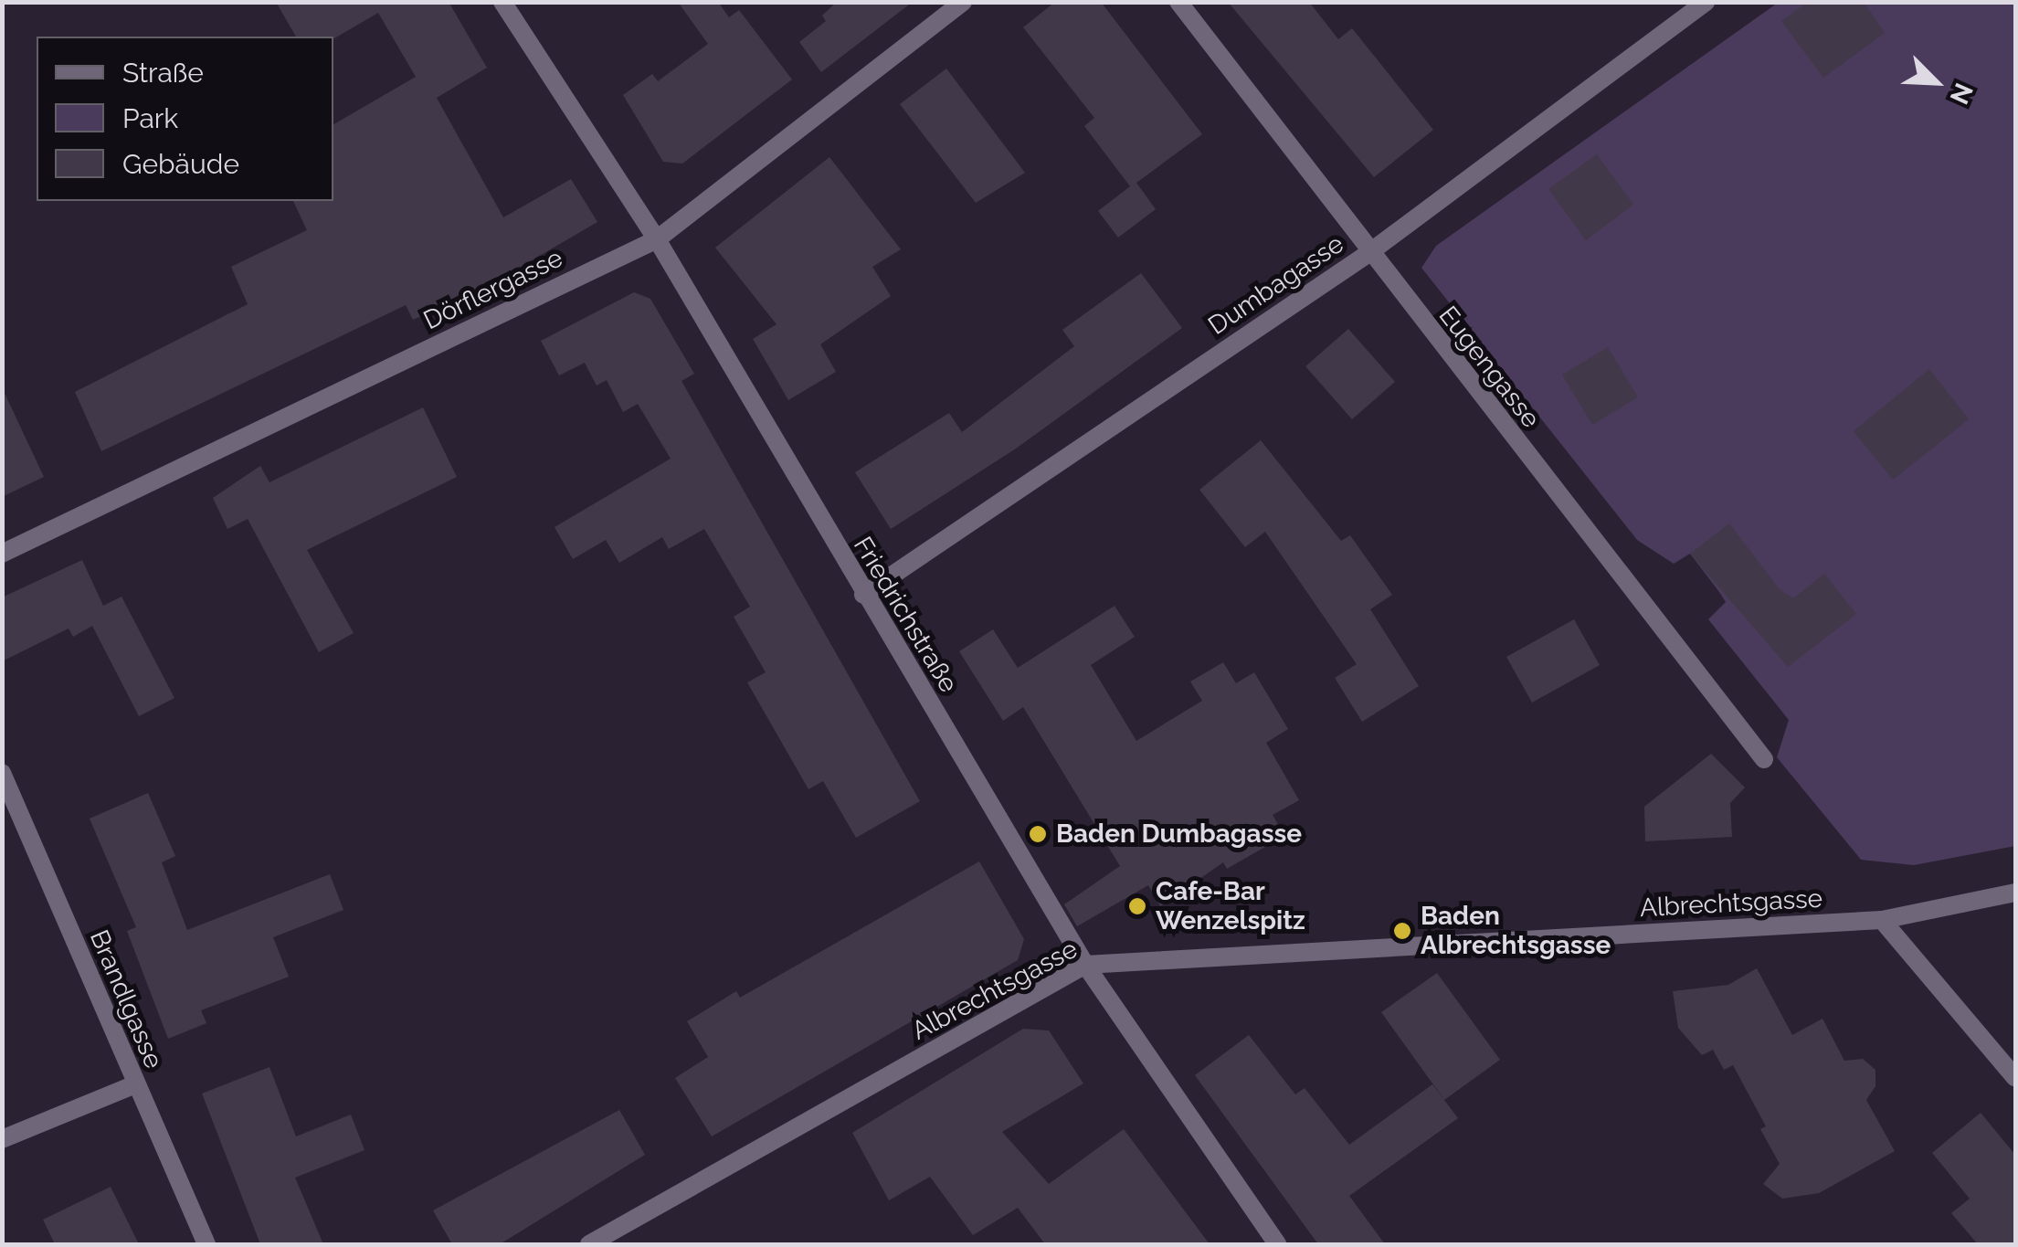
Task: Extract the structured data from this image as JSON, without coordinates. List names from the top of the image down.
{
  "streets": {
    "street": [
      "Dumbagasse",
      "Dörflergasse",
      "Eugengasse",
      "Friedrichstraße",
      "Albrechtsgasse",
      "Brandlgasse"
    ]
  },
  "crossings": [
    ["Dumbagasse", "Eugengasse"],
    ["Dumbagasse", "Friedrichstraße"],
    ["Dörflergasse", "Friedrichstraße"],
    ["Friedrichstraße", "Albrechtsgasse"]
  ],
  "places": ["Baden Dumbagasse", "Cafe-Bar Wenzelspitz", "Baden Albrechtsgasse"],
  "legend": ["Straße", "Park", "Gebäude"],
  "north": "bottom right"
}
